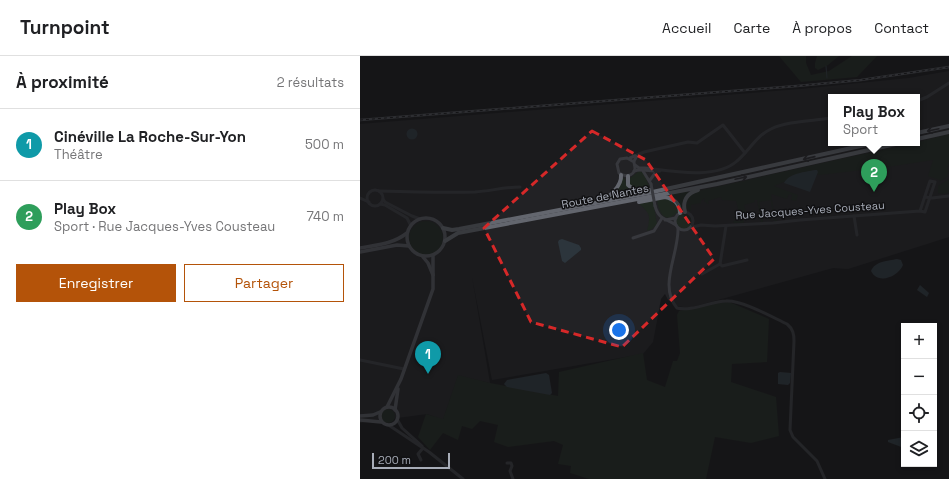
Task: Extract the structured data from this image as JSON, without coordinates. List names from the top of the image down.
{
  "streets": {
    "highway": ["Route de Nantes"],
    "street": ["Rue Jacques-Yves Cousteau"]
  },
  "scale_bar": "200 m",
  "page": {
    "header": "Turnpoint",
    "nav": [
      "Accueil",
      "Carte",
      "À propos",
      "Contact"
    ],
    "heading": ["À proximité", "2 résultats"],
    "popup": ["Play Box", "Sport"],
    "list": [
      {
        "mark": "1",
        "name": "Cinéville La Roche-Sur-Yon",
        "note": "Théâtre",
        "value": "500 m"
      },
      {
        "mark": "2",
        "name": "Play Box",
        "note": "Sport · Rue Jacques-Yves Cousteau",
        "value": "740 m"
      }
    ],
    "pins": ["2", "1"],
    "buttons": ["Enregistrer", "Partager"],
    "map_buttons": ["+", "−"],
    "scale": "200 m"
  }
}
